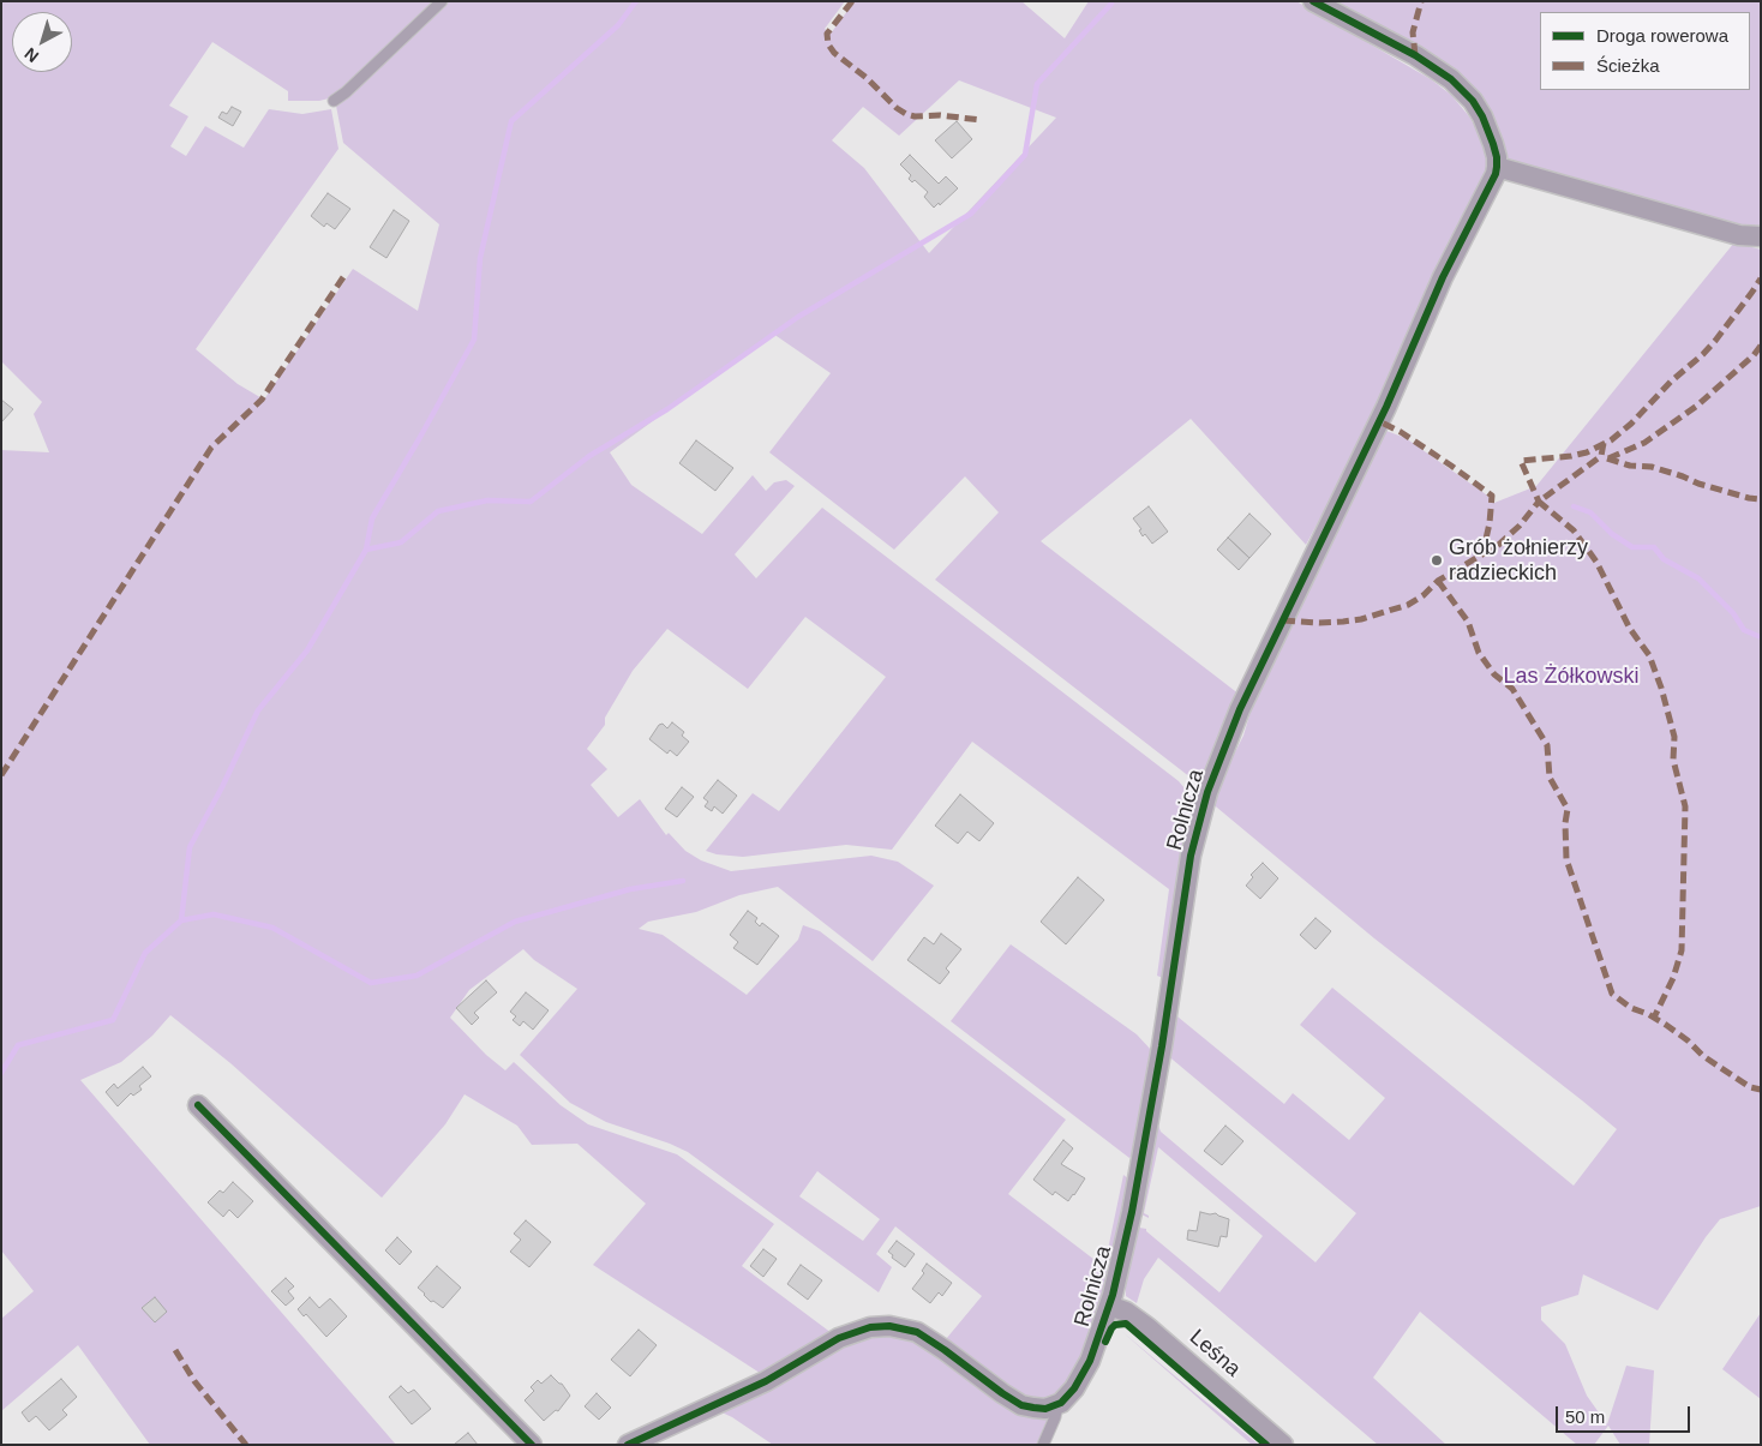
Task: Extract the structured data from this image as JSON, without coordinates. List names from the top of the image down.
{
  "streets": {
    "street": ["Rolnicza", "Leśna"]
  },
  "crossings": [
    ["Rolnicza", "Leśna"]
  ],
  "parks": ["Las Żółkowski"],
  "places": ["Grób żołnierzy radzieckich"],
  "legend": ["Droga rowerowa", "Ścieżka"],
  "scale_bar": "50 m",
  "north": "bottom left"
}
